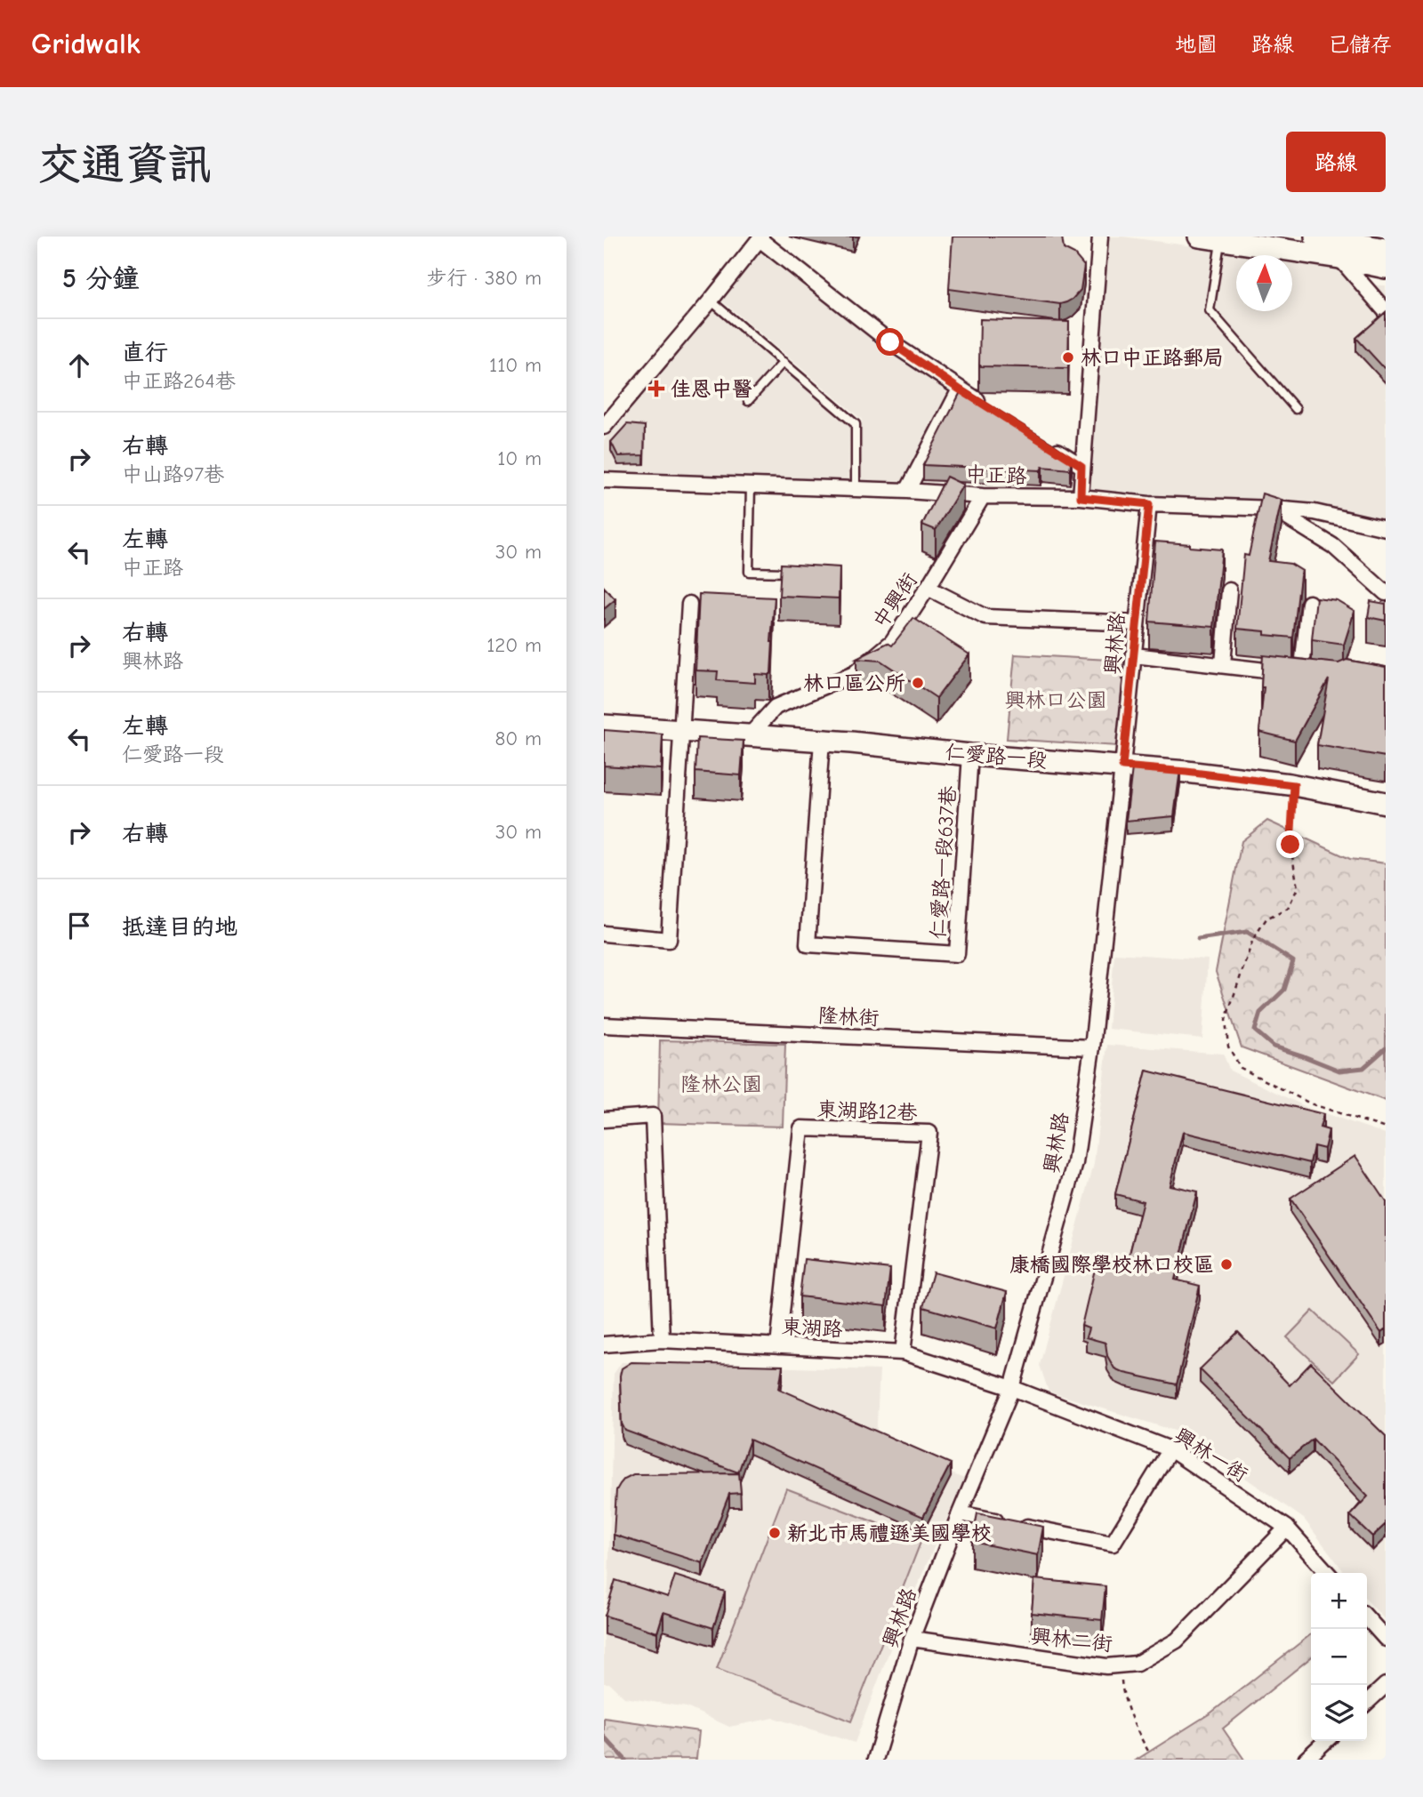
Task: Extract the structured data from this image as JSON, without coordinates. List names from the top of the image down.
{
  "streets": {
    "main road": ["仁愛路一段"],
    "street": [
      "中正路",
      "中興街",
      "興林路",
      "仁愛路一段637巷",
      "隆林街",
      "東湖路12巷",
      "東湖路",
      "興林一街",
      "興林二街"
    ]
  },
  "crossings": [
    ["中正路", "中興街"],
    ["中正路", "興林路"],
    ["中興街", "仁愛路一段"],
    ["興林路", "仁愛路一段"],
    ["興林路", "隆林街"],
    ["興林路", "東湖路"],
    ["興林路", "興林一街"],
    ["興林路", "興林二街"],
    ["仁愛路一段", "仁愛路一段637巷"],
    ["東湖路12巷", "東湖路"],
    ["東湖路", "興林一街"],
    ["興林一街", "興林二街"]
  ],
  "parks": ["興林口公園", "隆林公園"],
  "places": {
    "other": [
      "林口中正路郵局",
      "林口區公所",
      "康橋國際學校林口校區",
      "新北市馬禮遜美國學校"
    ],
    "health": ["佳恩中醫"]
  },
  "north": "top",
  "page": {
    "header": "Gridwalk",
    "nav": ["地圖", "路線", "已儲存"],
    "buttons": "路線",
    "title": "交通資訊",
    "heading": ["5 分鐘", "步行 · 380 m"],
    "list": [
      ["直行", "中正路264巷", "110 m"],
      ["右轉", "中山路97巷", "10 m"],
      ["左轉", "中正路", "30 m"],
      ["右轉", "興林路", "120 m"],
      ["左轉", "仁愛路一段", "80 m"],
      ["右轉", "30 m"],
      "抵達目的地"
    ],
    "map_buttons": ["+", "−"]
  }
}
